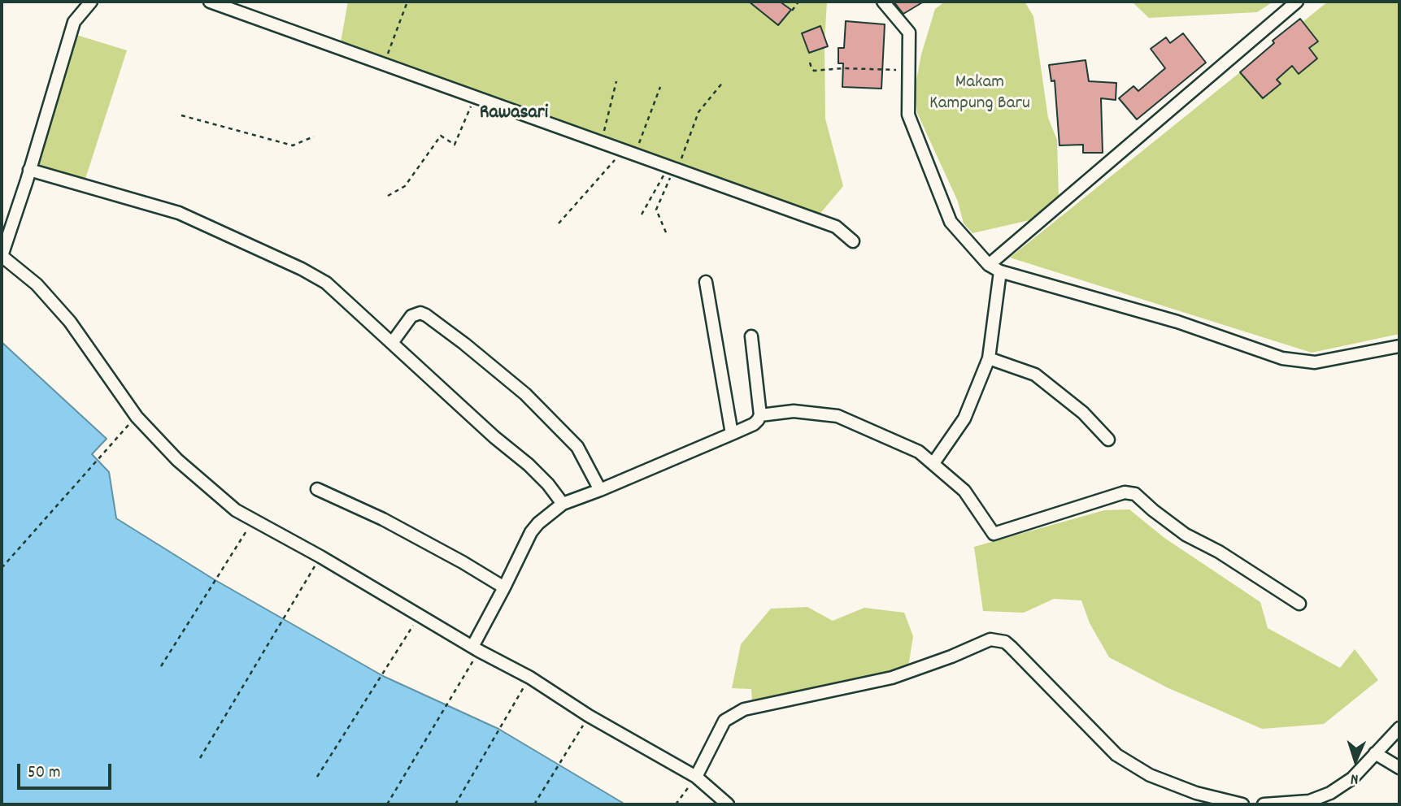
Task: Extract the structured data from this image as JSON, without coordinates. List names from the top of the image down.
{
  "districts": ["Rawasari"],
  "parks": ["Makam Kampung Baru"],
  "scale_bar": "50 m",
  "north": "bottom"
}
